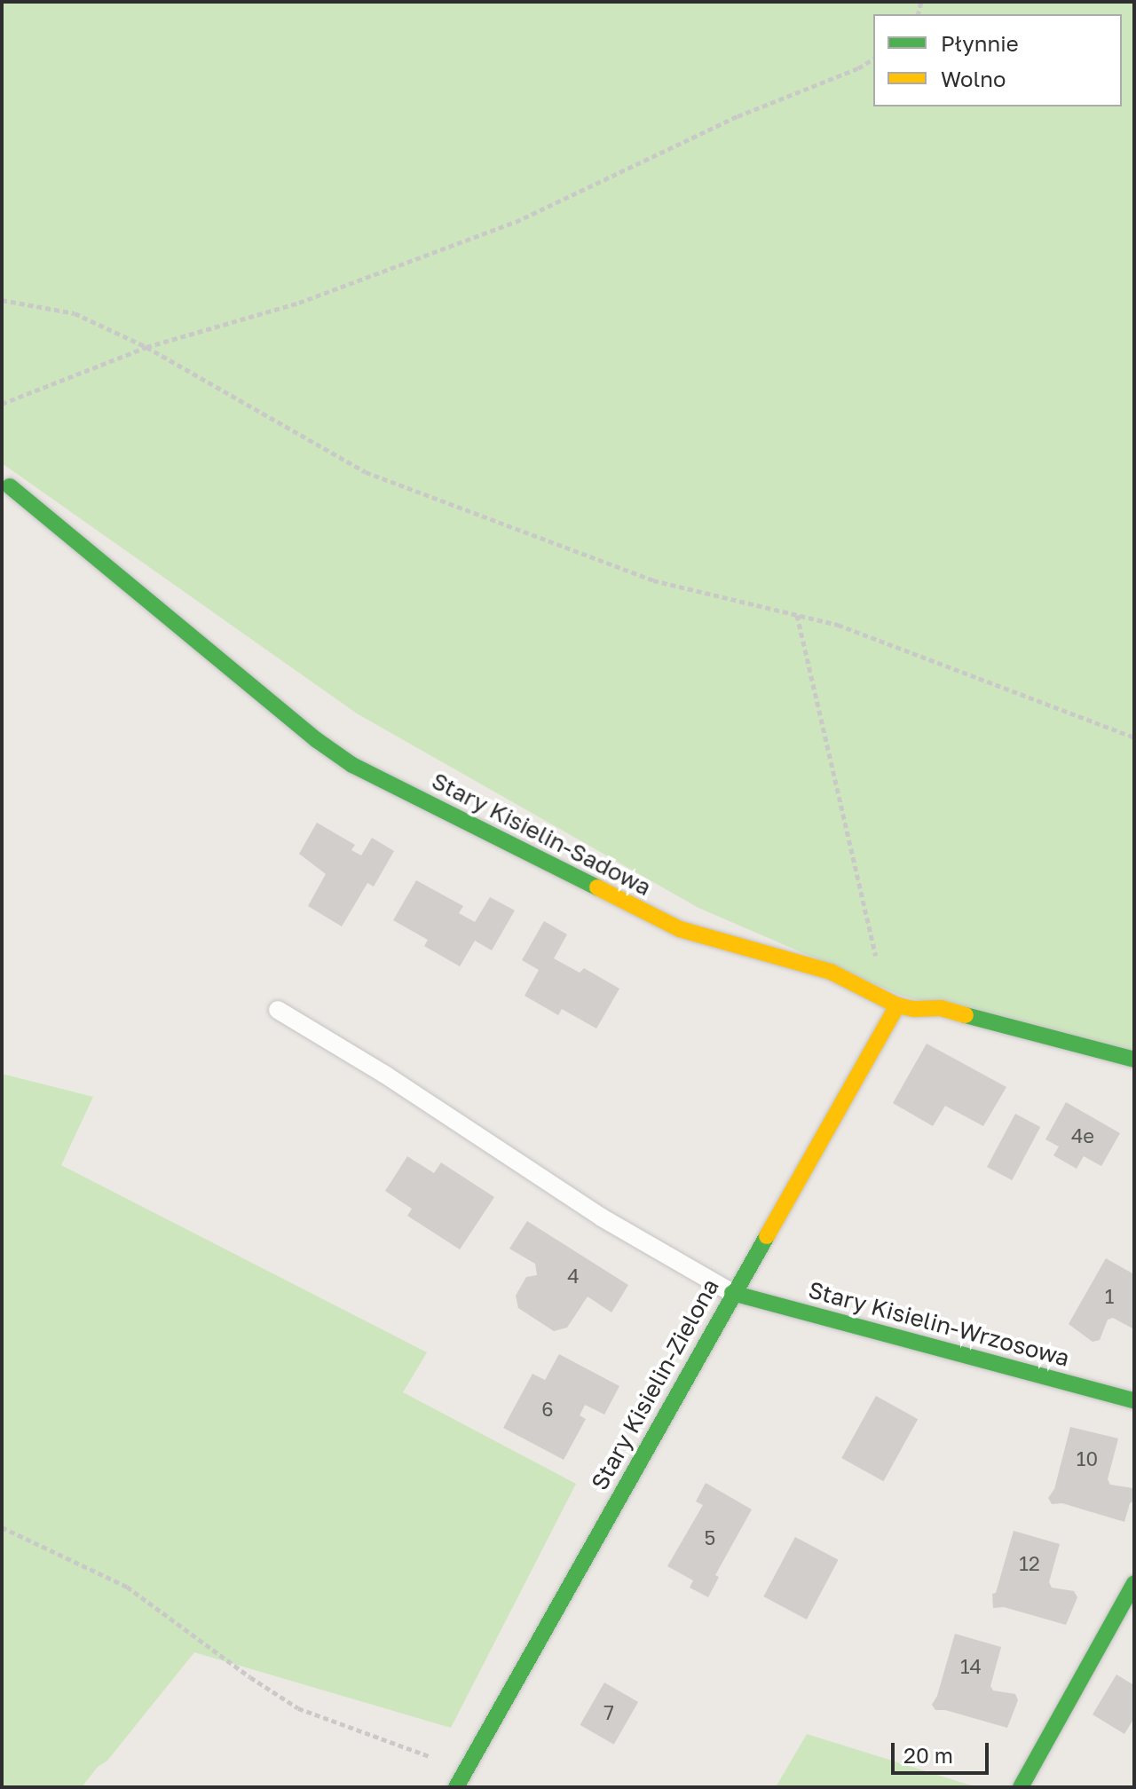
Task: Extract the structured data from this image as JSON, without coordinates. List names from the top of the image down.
{
  "streets": {
    "street": ["Stary Kisielin-Sadowa", "Stary Kisielin-Wrzosowa", "Stary Kisielin-Zielona"]
  },
  "crossings": [
    ["Stary Kisielin-Sadowa", "Stary Kisielin-Zielona"],
    ["Stary Kisielin-Wrzosowa", "Stary Kisielin-Zielona"]
  ],
  "house_numbers": [
    "4e",
    "4",
    "1",
    "6",
    "10",
    "5",
    "12",
    "14",
    "7"
  ],
  "legend": ["Płynnie", "Wolno"],
  "scale_bar": "20 m"
}
